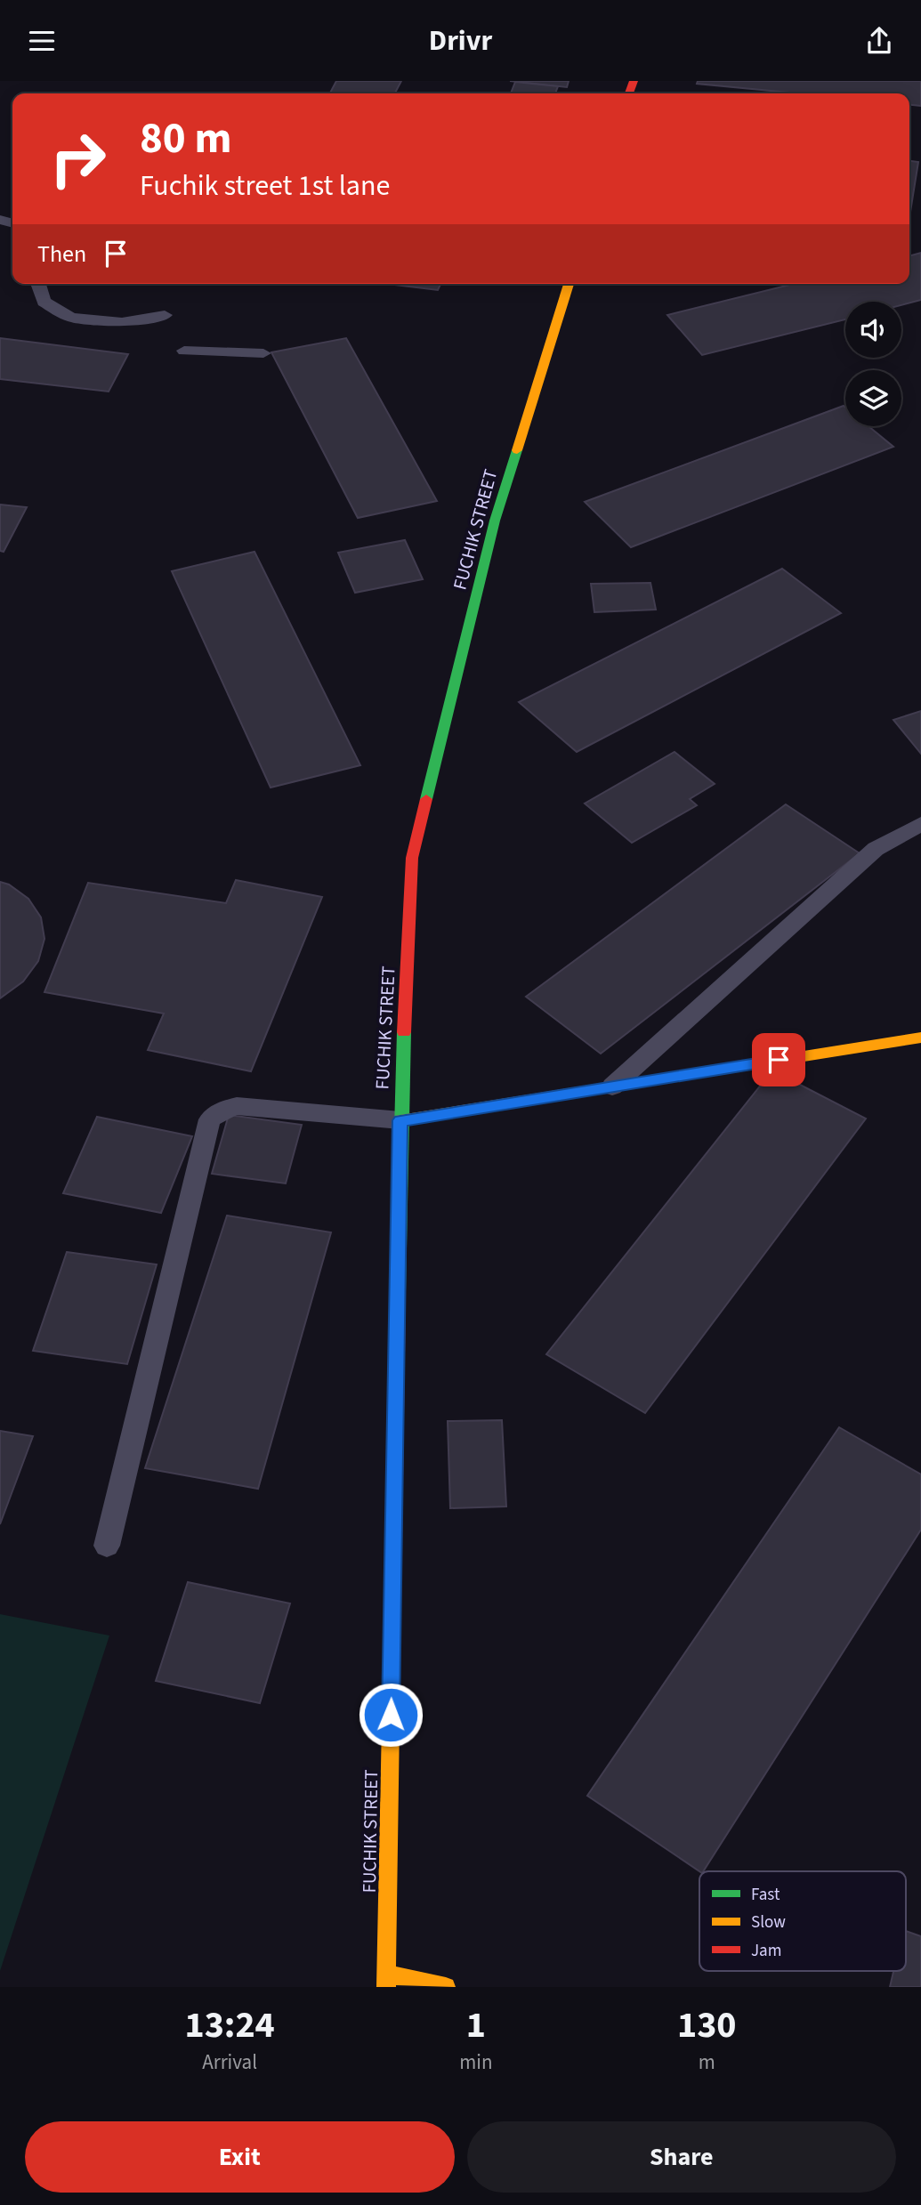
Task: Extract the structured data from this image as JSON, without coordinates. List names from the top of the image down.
{
  "streets": {
    "street": ["FUCHIK STREET"]
  },
  "legend": ["Fast", "Slow", "Jam"],
  "page": {
    "header": "Drivr",
    "turn": ["80 m", "Fuchik street 1st lane"],
    "then": "Then",
    "eta": [
      "13:24",
      "Arrival",
      "1",
      "min",
      "130",
      "m"
    ],
    "buttons": ["Exit", "Share"]
  }
}
